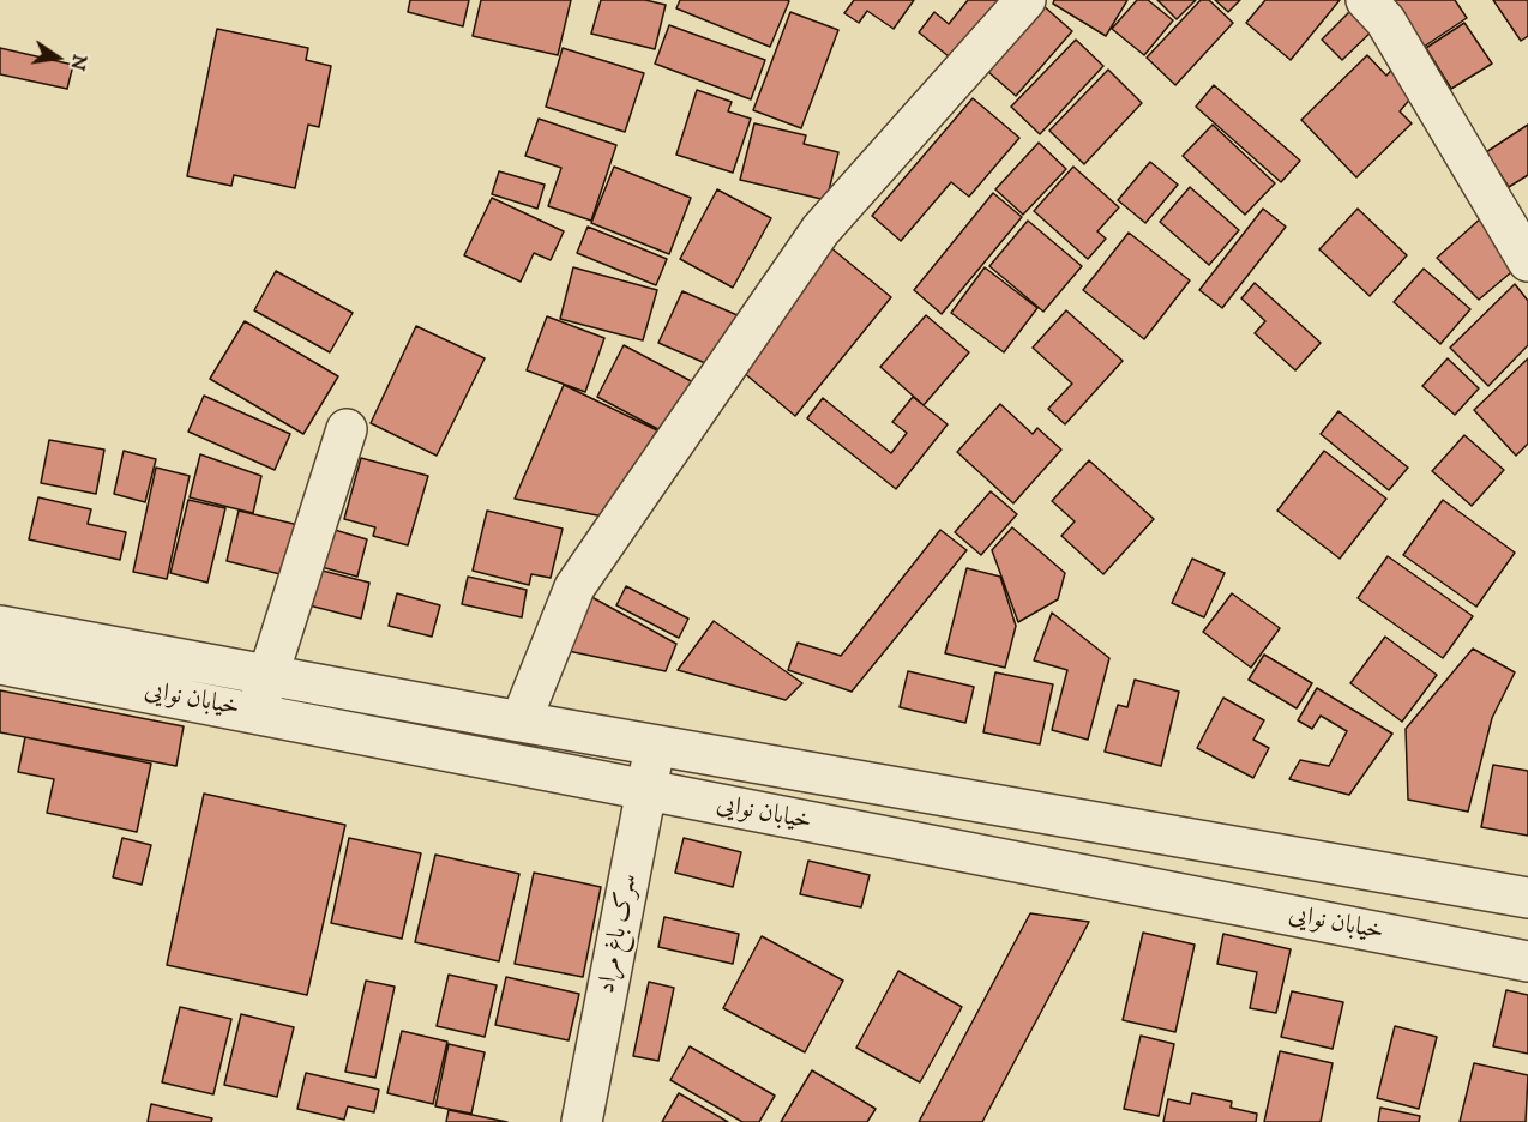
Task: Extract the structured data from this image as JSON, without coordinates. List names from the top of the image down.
{
  "streets": {
    "street": ["خیابان نوایی", "سرک باغ مراد"]
  },
  "crossings": [
    ["خیابان نوایی", "سرک باغ مراد"]
  ],
  "north": "right"
}
